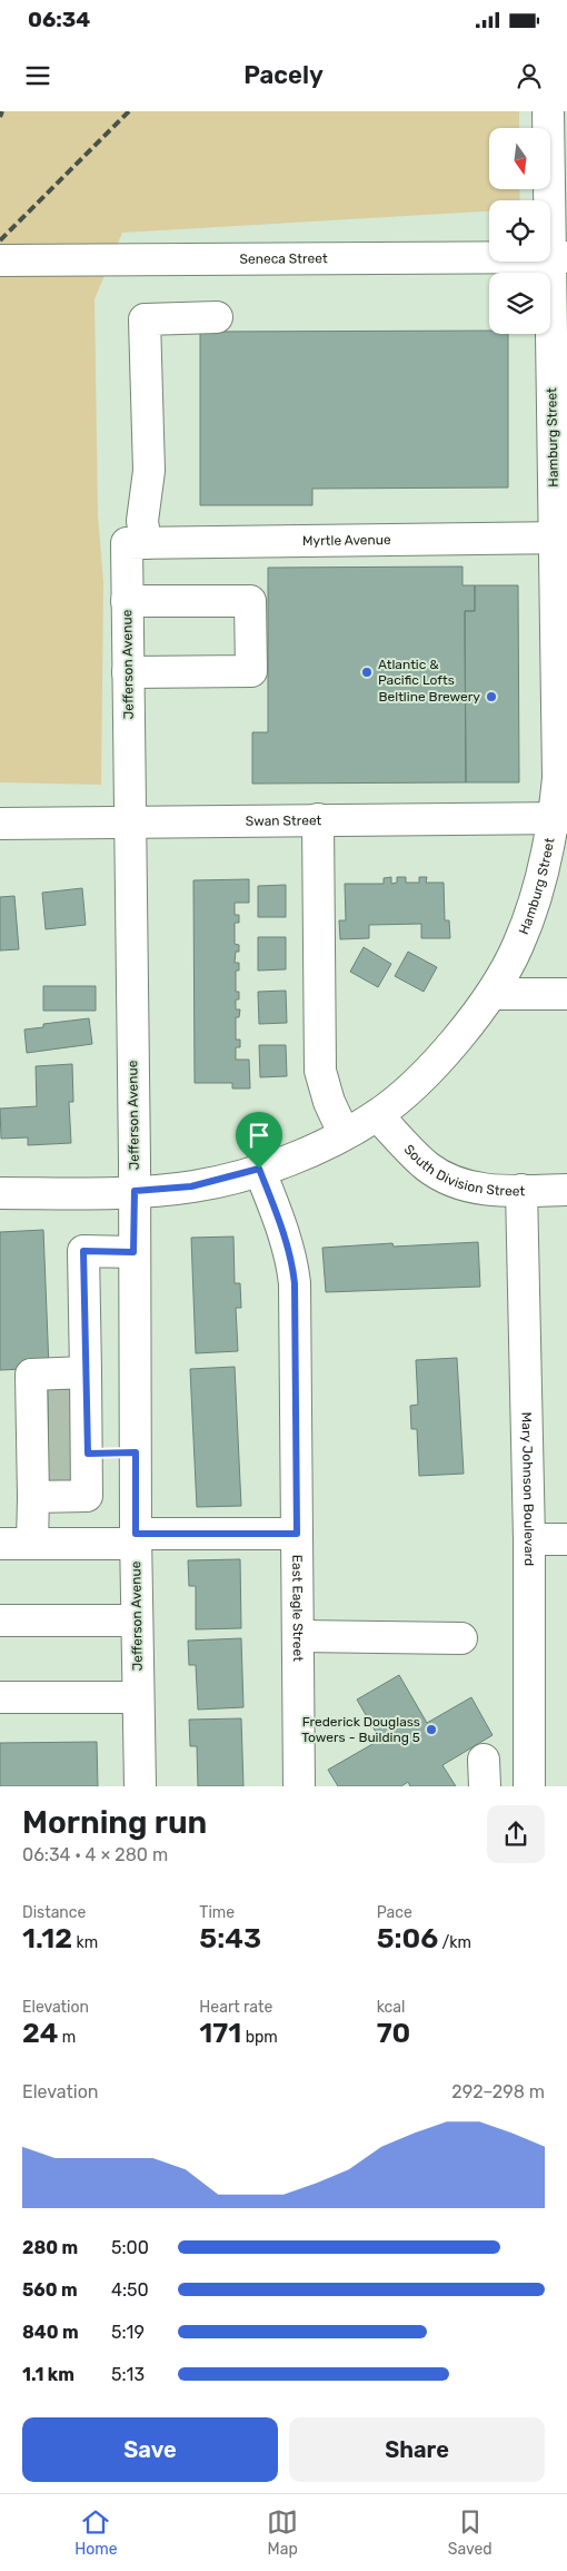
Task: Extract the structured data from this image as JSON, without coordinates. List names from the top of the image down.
{
  "streets": {
    "street": [
      "Seneca Street",
      "Hamburg Street",
      "Myrtle Avenue",
      "Jefferson Avenue",
      "Swan Street",
      "South Division Street",
      "Mary Johnson Boulevard",
      "East Eagle Street"
    ]
  },
  "crossings": [
    ["Seneca Street", "Hamburg Street"],
    ["Hamburg Street", "Myrtle Avenue"],
    ["Hamburg Street", "Jefferson Avenue"],
    ["Hamburg Street", "Swan Street"],
    ["Hamburg Street", "South Division Street"],
    ["Hamburg Street", "East Eagle Street"],
    ["Myrtle Avenue", "Jefferson Avenue"],
    ["Jefferson Avenue", "Swan Street"],
    ["South Division Street", "Mary Johnson Boulevard"]
  ],
  "places": ["Atlantic & Pacific Lofts", "Beltline Brewery", "Frederick Douglass Towers - Building 5"],
  "north": "bottom",
  "page": {
    "status": "06:34",
    "header": "Pacely",
    "heading": ["Morning run", "06:34 · 4 × 280 m"],
    "stats": [
      ["Distance", "1.12 km"],
      ["Time", "5:43"],
      ["Pace", "5:06 /km"],
      ["Elevation", "24 m"],
      ["Heart rate", "171 bpm"],
      ["kcal", "70"]
    ],
    "chart": ["Elevation", "292–298 m"],
    "list": [
      {
        "name": "280 m",
        "note": "5:00"
      },
      {
        "name": "560 m",
        "note": "4:50"
      },
      {
        "name": "840 m",
        "note": "5:19"
      },
      {
        "name": "1.1 km",
        "note": "5:13"
      }
    ],
    "buttons": ["Save", "Share"],
    "tabs": ["Home", "Map", "Saved"]
  }
}
